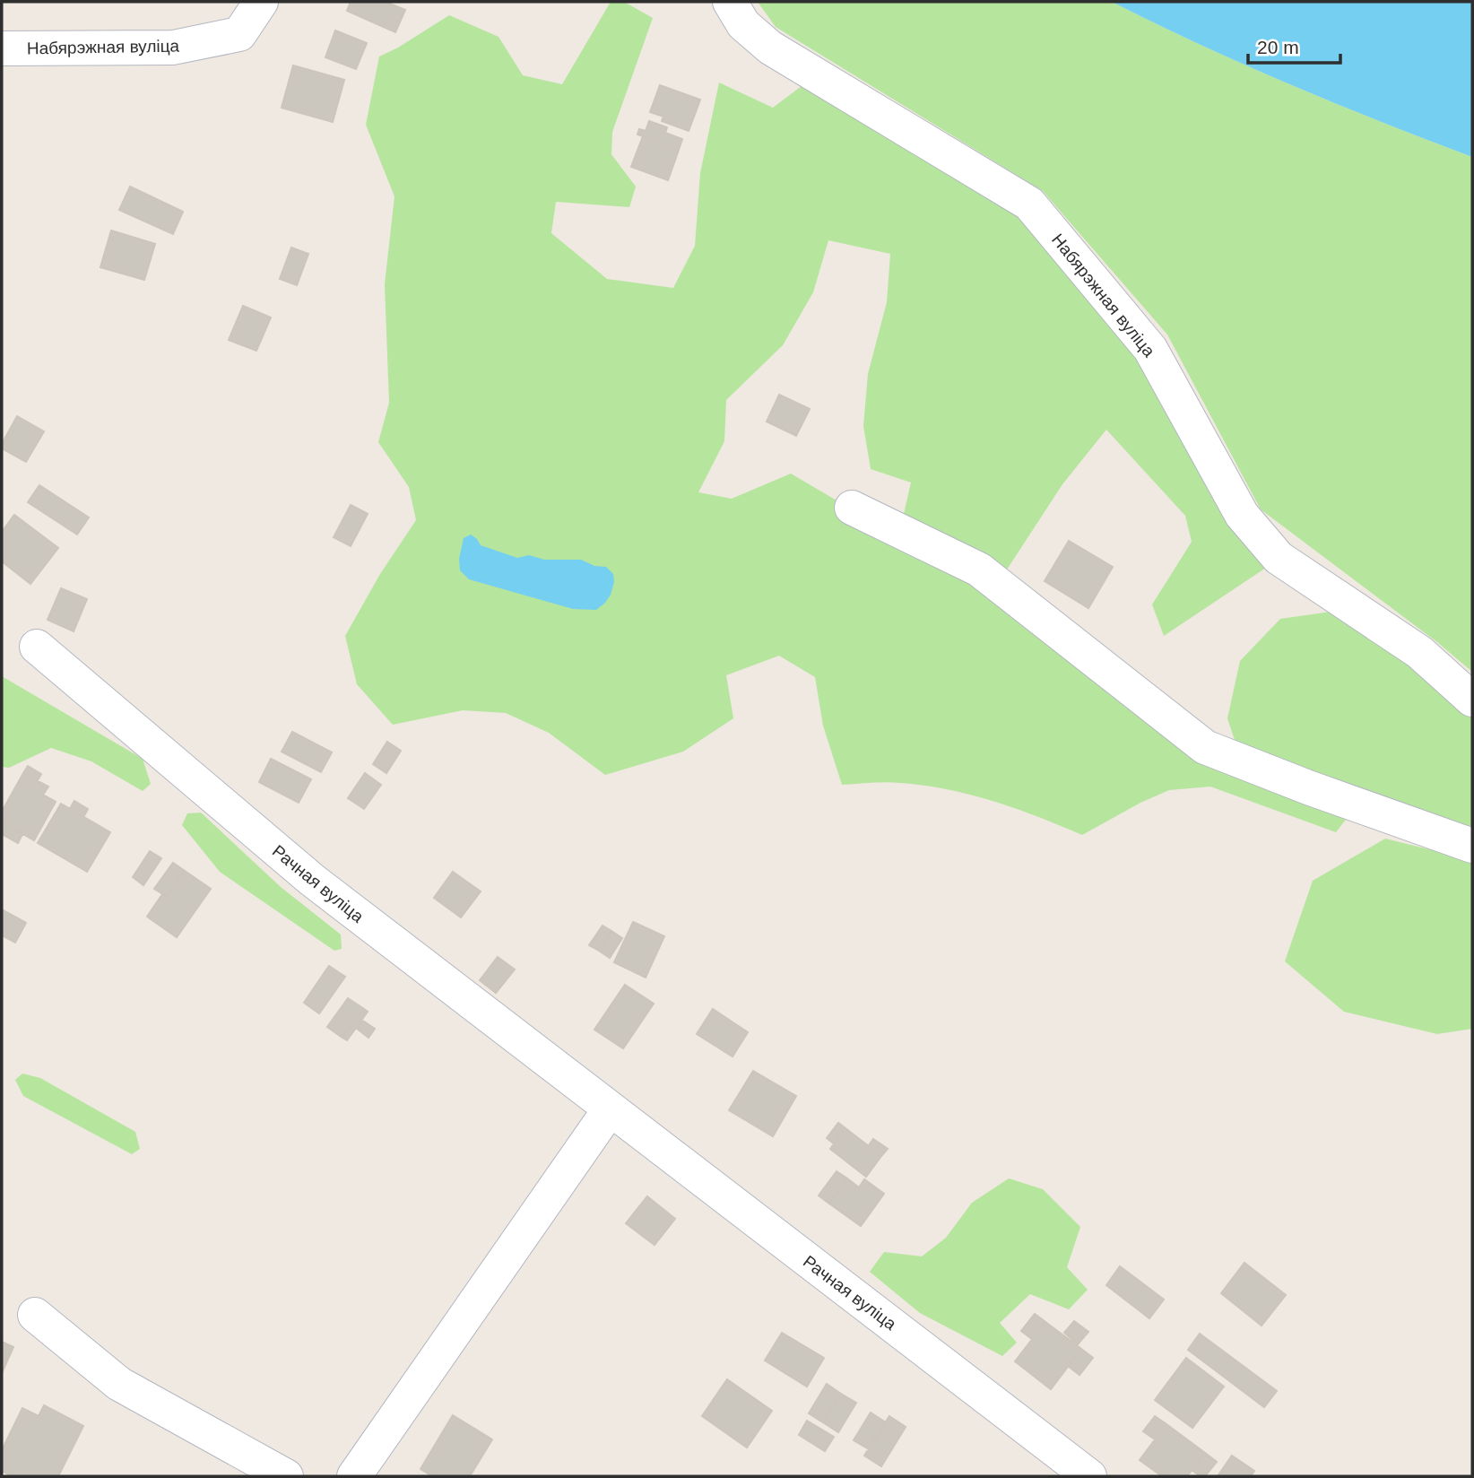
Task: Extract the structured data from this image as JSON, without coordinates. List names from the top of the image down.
{
  "streets": {
    "street": ["Набярэжная вуліца", "Рачная вуліца"]
  },
  "scale_bar": "20 m"
}
